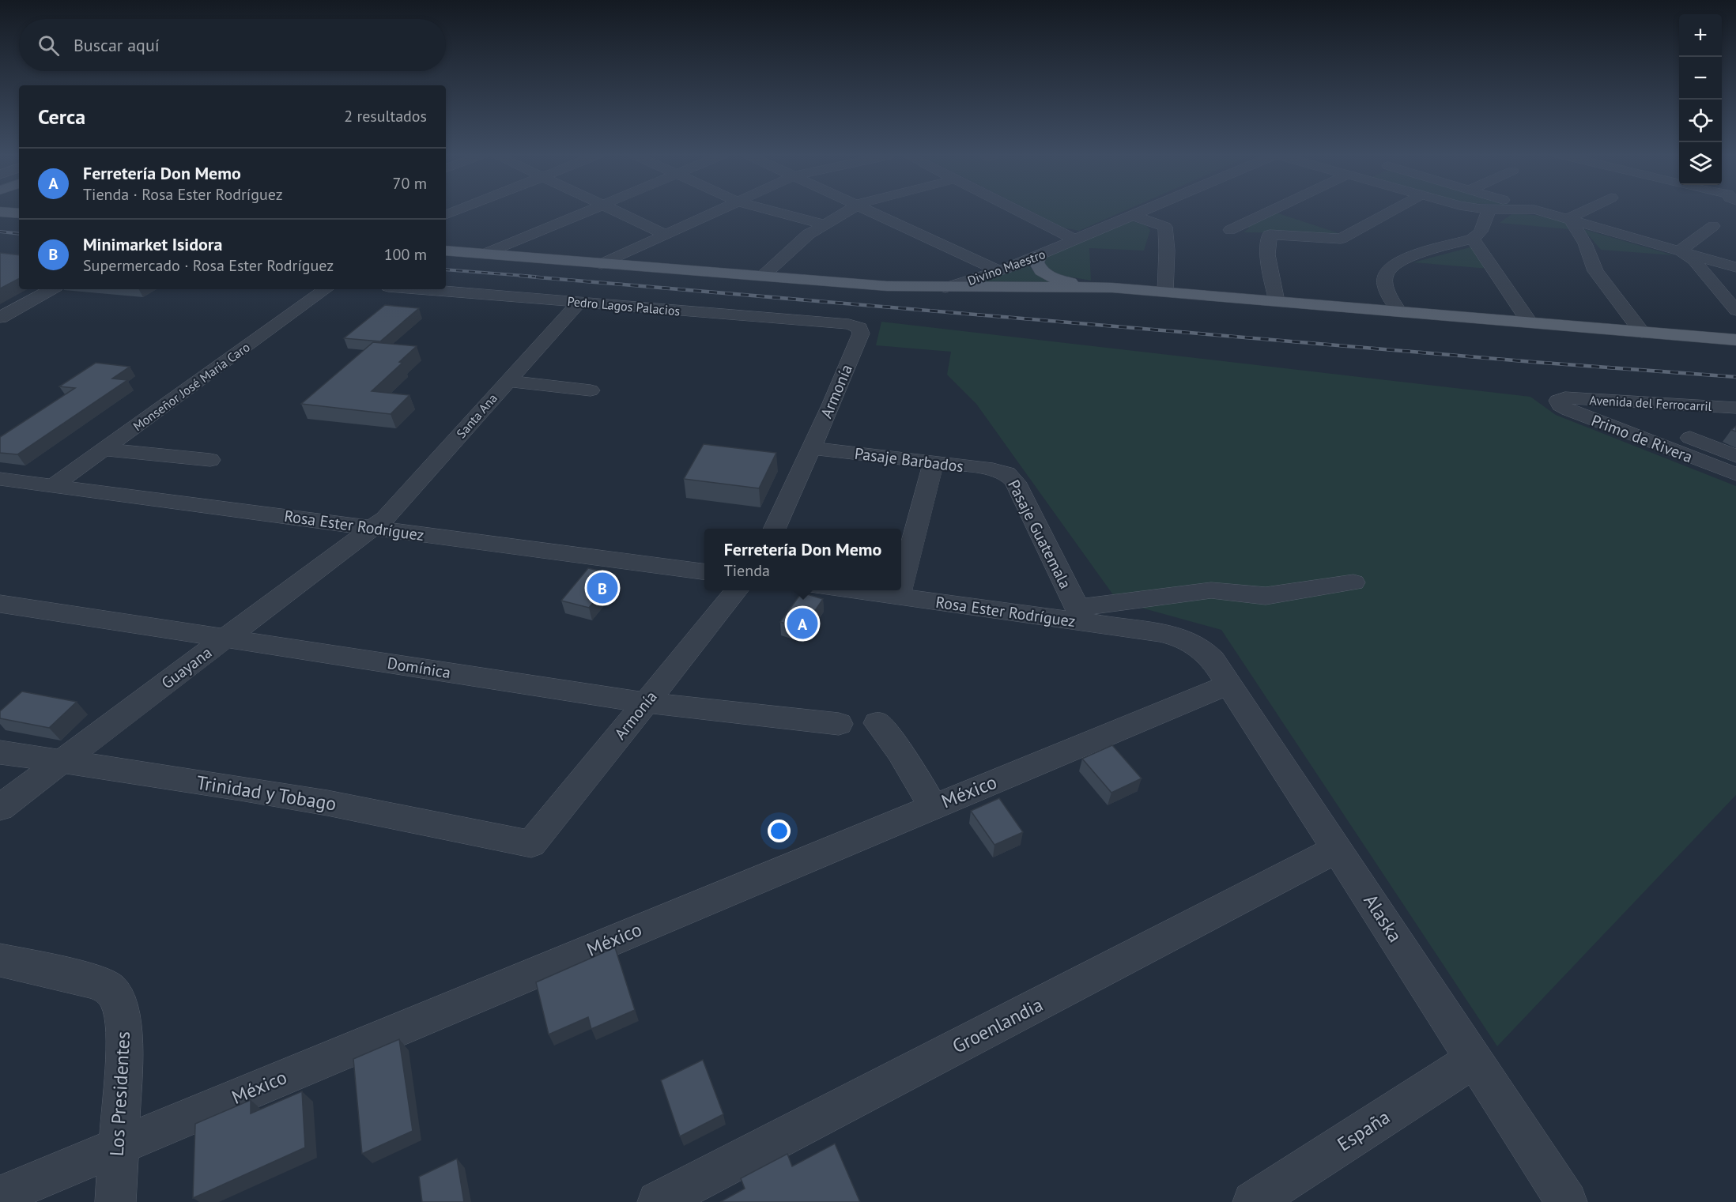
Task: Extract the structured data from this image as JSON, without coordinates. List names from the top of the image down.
{
  "streets": {
    "street": [
      "Divino Maestro",
      "Pedro Lagos Palacios",
      "Monseñor José María Caro",
      "Armonía",
      "Avenida del Ferrocarril",
      "Santa Ana",
      "Primo de Rivera",
      "Pasaje Barbados",
      "Rosa Ester Rodríguez",
      "Pasaje Guatemala",
      "Guayana",
      "Domínica",
      "México",
      "Trinidad y Tobago",
      "Alaska",
      "Groenlandia",
      "Los Presidentes",
      "España"
    ]
  },
  "crossings": [
    ["Pedro Lagos Palacios", "Armonía"],
    ["Pedro Lagos Palacios", "Santa Ana"],
    ["Monseñor José María Caro", "Rosa Ester Rodríguez"],
    ["Armonía", "Pasaje Barbados"],
    ["Armonía", "Domínica"],
    ["Armonía", "Trinidad y Tobago"],
    ["Avenida del Ferrocarril", "Primo de Rivera"],
    ["Santa Ana", "Rosa Ester Rodríguez"],
    ["Santa Ana", "Guayana"],
    ["Pasaje Barbados", "Pasaje Guatemala"],
    ["Rosa Ester Rodríguez", "Pasaje Guatemala"],
    ["Rosa Ester Rodríguez", "Guayana"],
    ["Rosa Ester Rodríguez", "Alaska"],
    ["Guayana", "Domínica"],
    ["Guayana", "Trinidad y Tobago"],
    ["México", "Alaska"],
    ["México", "Los Presidentes"],
    ["Alaska", "Groenlandia"],
    ["Alaska", "España"]
  ],
  "page": {
    "map_buttons": ["+", "−"],
    "search": "Buscar aquí",
    "heading": ["Cerca", "2 resultados"],
    "list": [
      {
        "mark": "A",
        "name": "Ferretería Don Memo",
        "note": "Tienda · Rosa Ester Rodríguez",
        "value": "70 m"
      },
      {
        "mark": "B",
        "name": "Minimarket Isidora",
        "note": "Supermercado · Rosa Ester Rodríguez",
        "value": "100 m"
      }
    ],
    "popup": ["Ferretería Don Memo", "Tienda"],
    "pins": ["B", "A"]
  }
}
